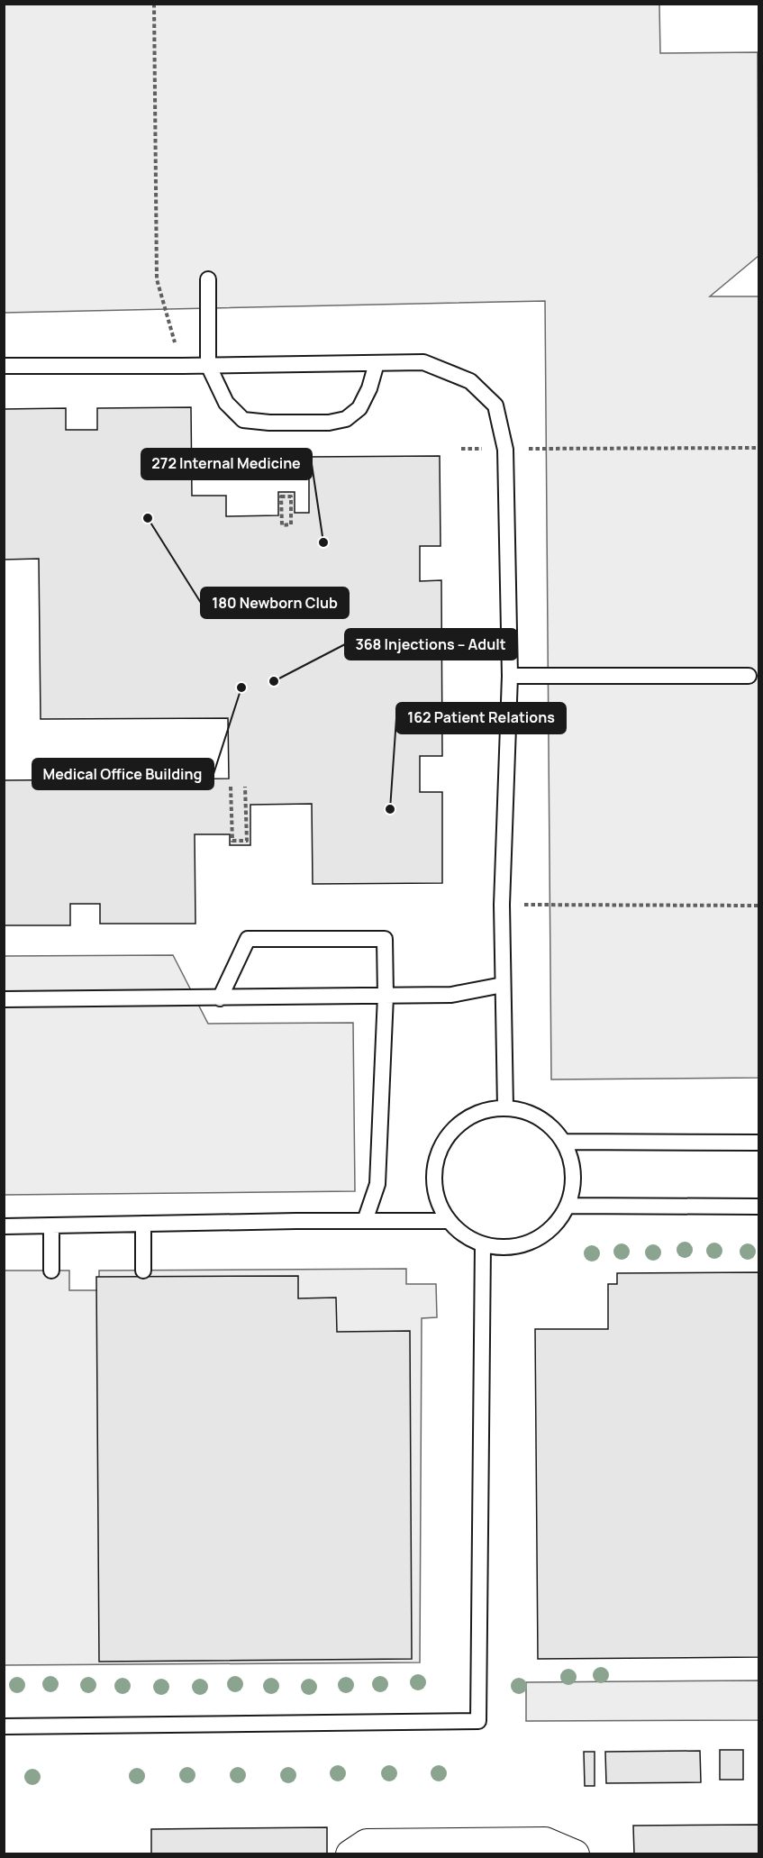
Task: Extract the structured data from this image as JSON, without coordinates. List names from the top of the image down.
{
  "places": [
    "180 Newborn Club",
    "272 Internal Medicine",
    "368 Injections – Adult",
    "Medical Office Building",
    "162 Patient Relations"
  ]
}
